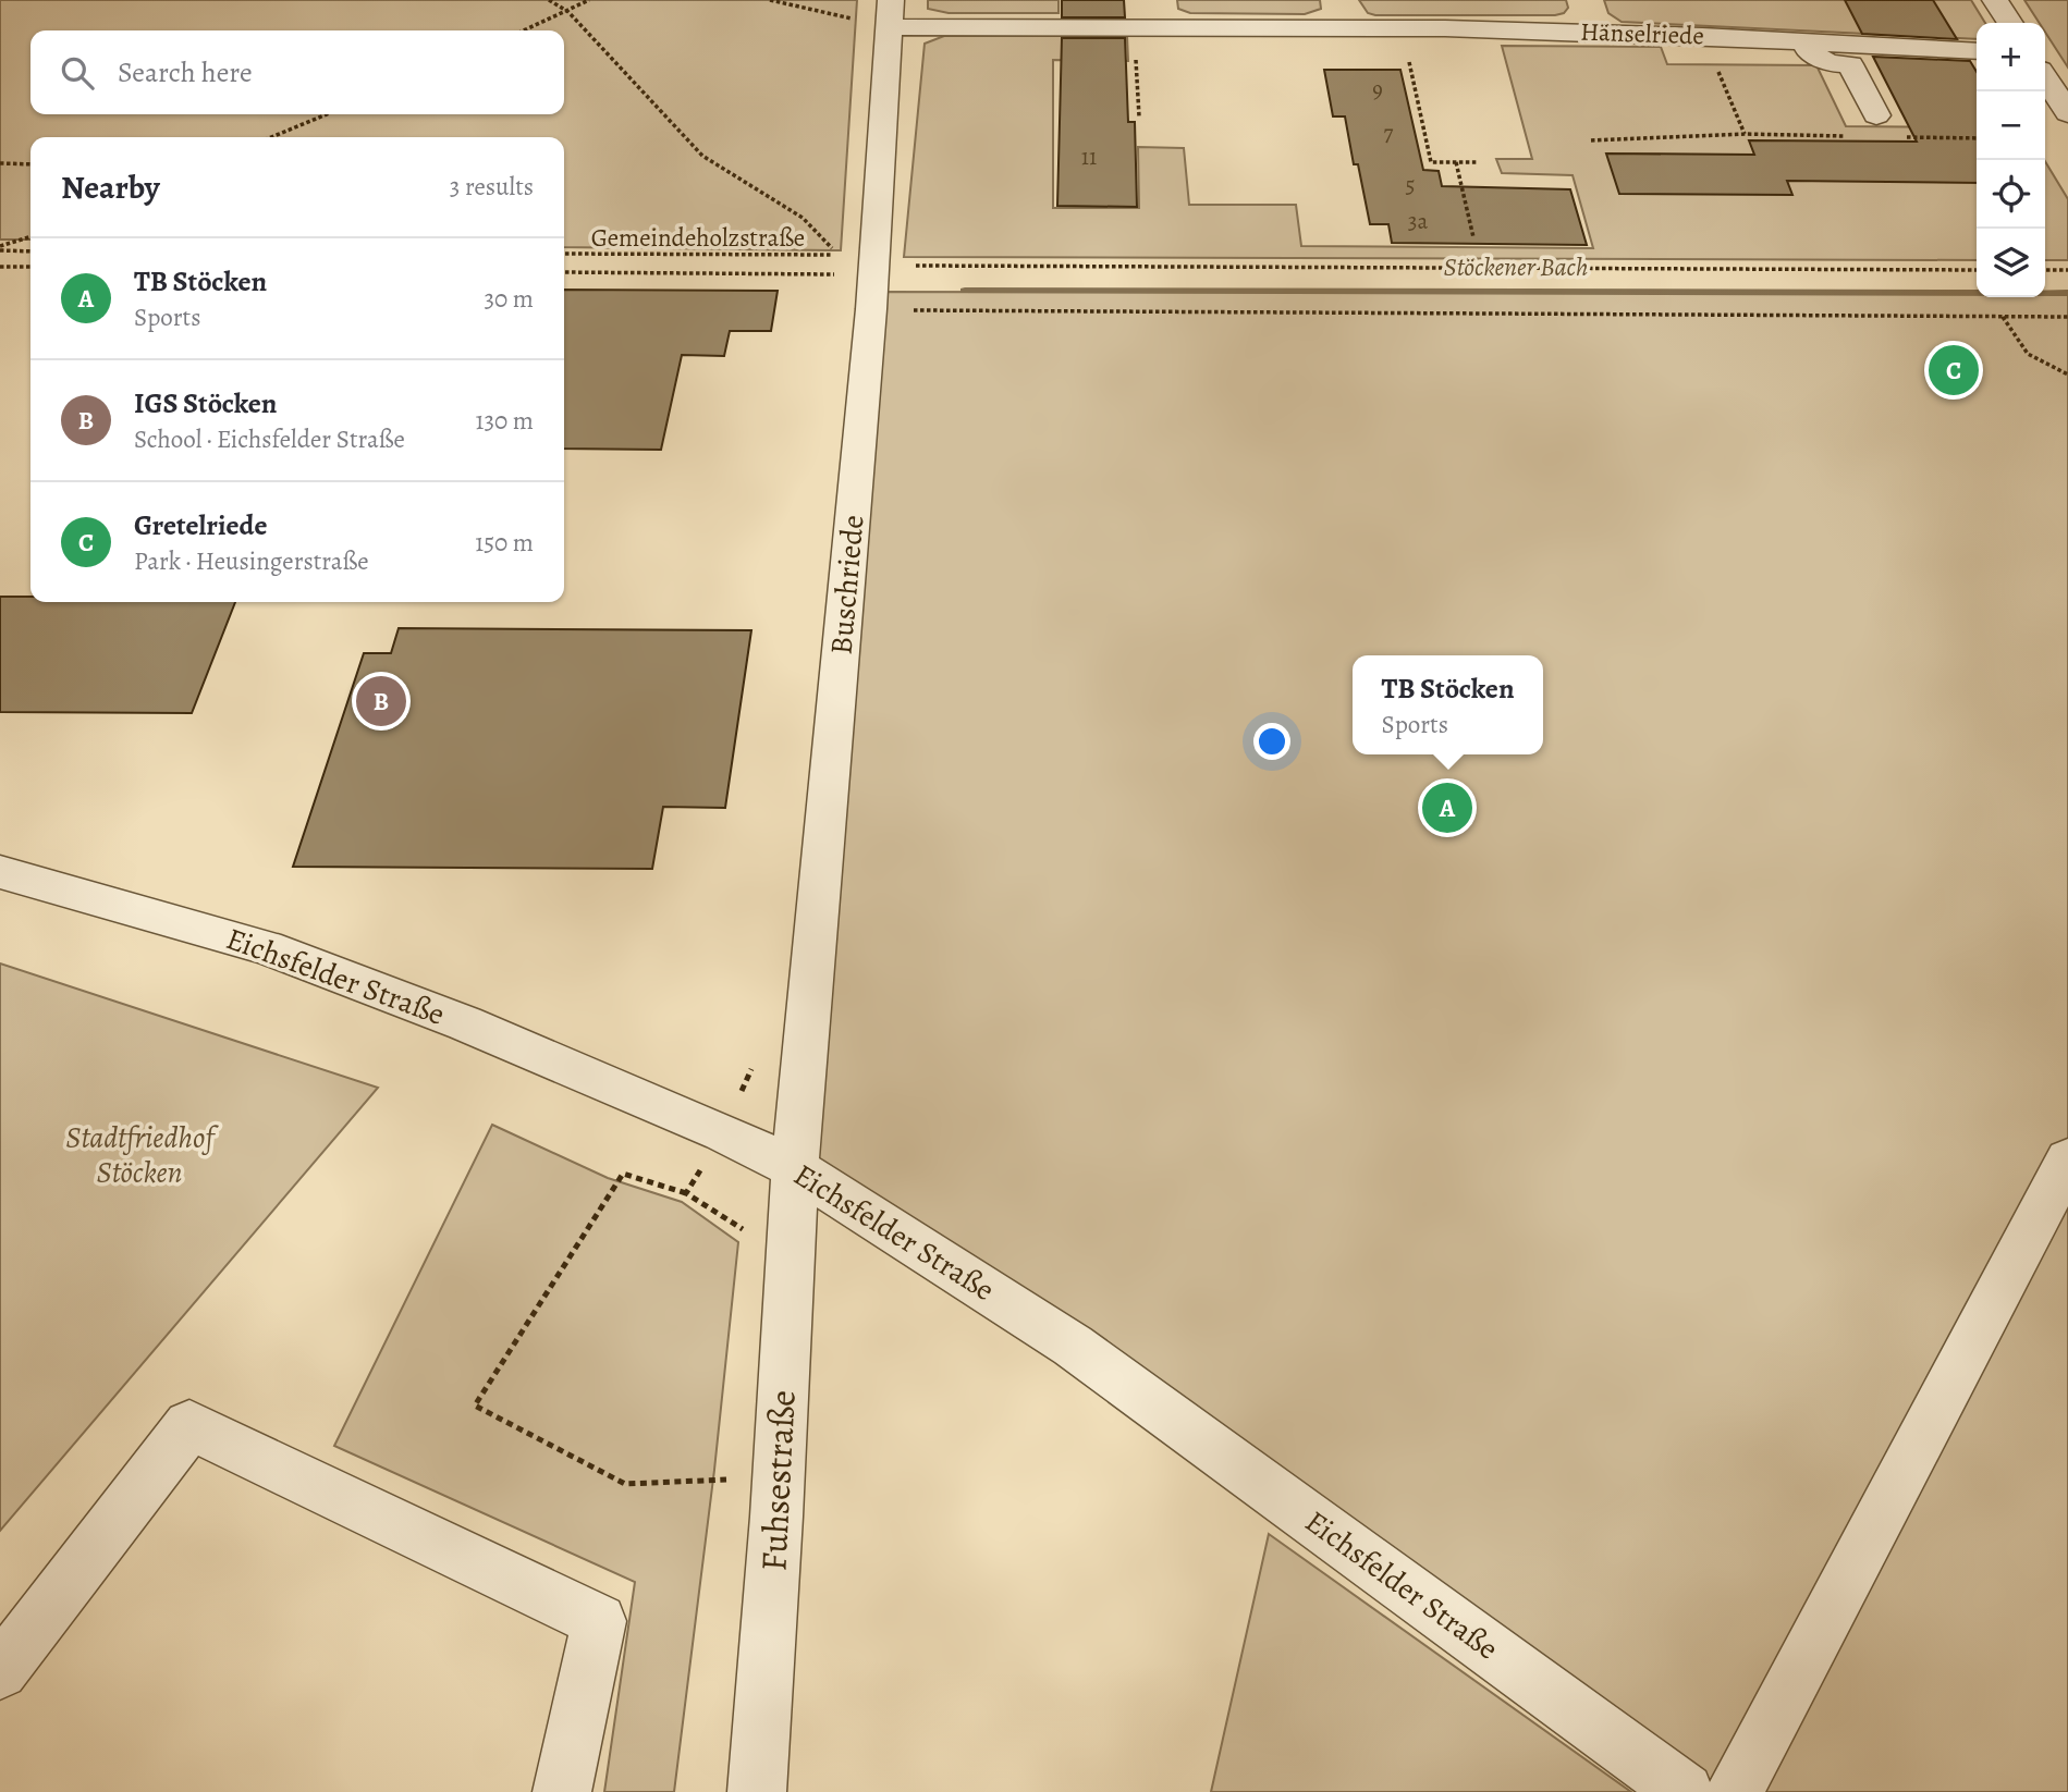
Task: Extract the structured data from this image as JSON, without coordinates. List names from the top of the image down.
{
  "streets": {
    "street": [
      "Hänselriede",
      "Buschriede",
      "Eichsfelder Straße",
      "Fuhsestraße"
    ],
    "path": ["Gemeindeholzstraße"]
  },
  "crossings": [
    ["Hänselriede", "Buschriede"],
    ["Buschriede", "Eichsfelder Straße"],
    ["Buschriede", "Fuhsestraße"],
    ["Eichsfelder Straße", "Fuhsestraße"]
  ],
  "water": ["Stöckener Bach"],
  "parks": ["Stadtfriedhof Stöcken"],
  "house_numbers": [
    "9",
    "7",
    "11",
    "5",
    "3a"
  ],
  "page": {
    "map_buttons": ["+", "−"],
    "search": "Search here",
    "heading": ["Nearby", "3 results"],
    "list": [
      {
        "mark": "A",
        "name": "TB Stöcken",
        "note": "Sports",
        "value": "30 m"
      },
      {
        "mark": "B",
        "name": "IGS Stöcken",
        "note": "School · Eichsfelder Straße",
        "value": "130 m"
      },
      {
        "mark": "C",
        "name": "Gretelriede",
        "note": "Park · Heusingerstraße",
        "value": "150 m"
      }
    ],
    "pins": ["C", "B", "A"],
    "popup": ["TB Stöcken", "Sports"]
  }
}
